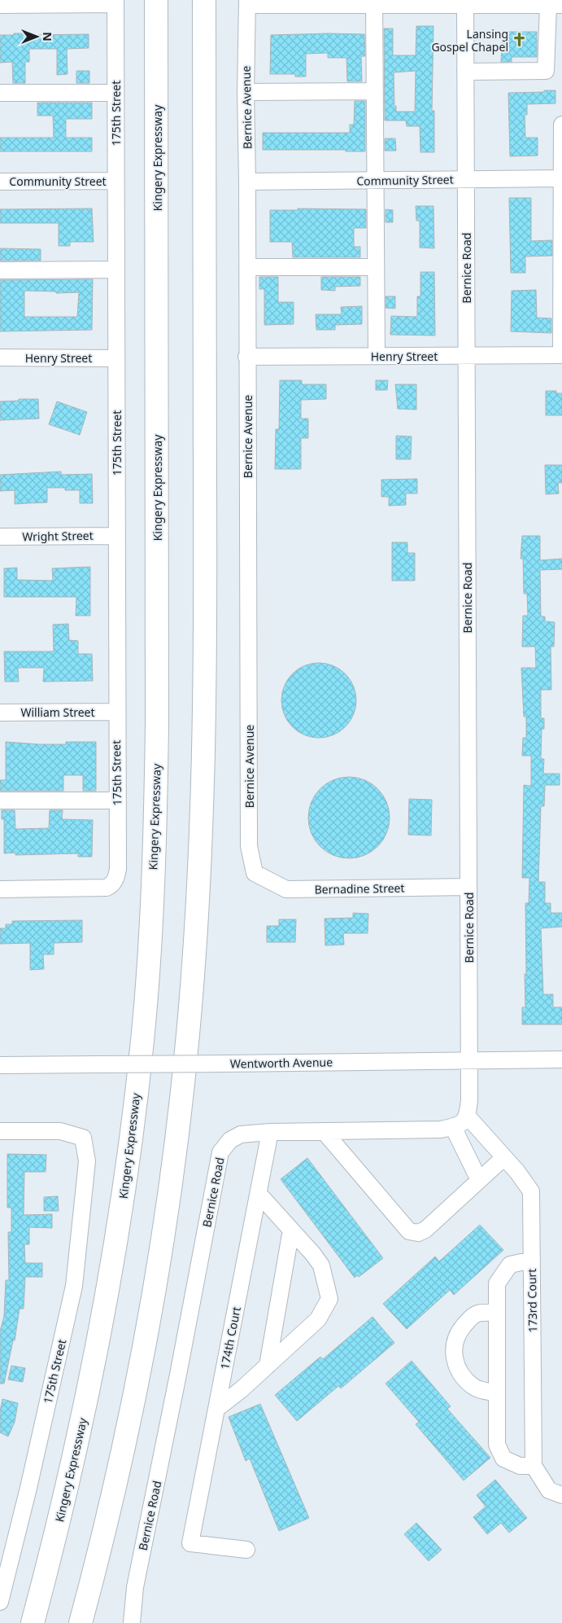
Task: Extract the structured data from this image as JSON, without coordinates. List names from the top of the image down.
{
  "streets": {
    "highway": ["Kingery Expressway"],
    "street": [
      "Bernice Avenue",
      "175th Street",
      "Community Street",
      "Bernice Road",
      "Henry Street",
      "Wright Street",
      "William Street",
      "Bernadine Street",
      "Wentworth Avenue",
      "173rd Court",
      "174th Court"
    ]
  },
  "crossings": [
    ["Bernice Avenue", "Community Street"],
    ["Bernice Avenue", "Henry Street"],
    ["Bernice Avenue", "Bernadine Street"],
    ["175th Street", "Community Street"],
    ["175th Street", "Henry Street"],
    ["175th Street", "Wright Street"],
    ["175th Street", "William Street"],
    ["Community Street", "Bernice Road"],
    ["Bernice Road", "Henry Street"],
    ["Bernice Road", "Bernadine Street"],
    ["Bernice Road", "Wentworth Avenue"],
    ["Bernice Road", "173rd Court"],
    ["Bernice Road", "174th Court"]
  ],
  "places": {
    "church": ["Lansing Gospel Chapel"]
  },
  "north": "right"
}
